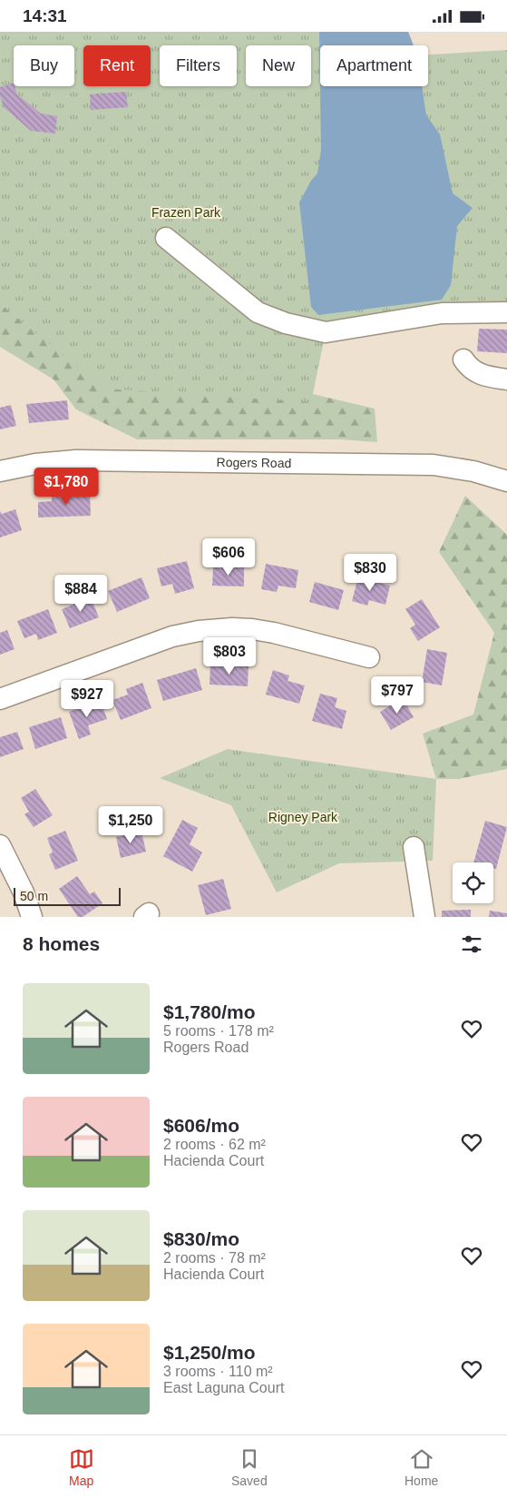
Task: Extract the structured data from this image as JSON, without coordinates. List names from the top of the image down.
{
  "streets": {
    "street": ["Rogers Road"]
  },
  "parks": ["Frazen Park", "Rigney Park"],
  "scale_bar": "50 m",
  "page": {
    "status": "14:31",
    "chip": [
      "Buy",
      "Rent",
      "Filters",
      "New",
      "Apartment"
    ],
    "price": [
      "$1,780",
      "$606",
      "$830",
      "$884",
      "$803",
      "$797",
      "$927",
      "$1,250"
    ],
    "scale": "50 m",
    "heading": "8 homes",
    "list": [
      {
        "name": "$1,780/mo",
        "note": "5 rooms · 178 m² · Rogers Road"
      },
      {
        "name": "$606/mo",
        "note": "2 rooms · 62 m² · Hacienda Court"
      },
      {
        "name": "$830/mo",
        "note": "2 rooms · 78 m² · Hacienda Court"
      },
      {
        "name": "$1,250/mo",
        "note": "3 rooms · 110 m² · East Laguna Court"
      }
    ],
    "tabs": ["Map", "Saved", "Home"]
  }
}
